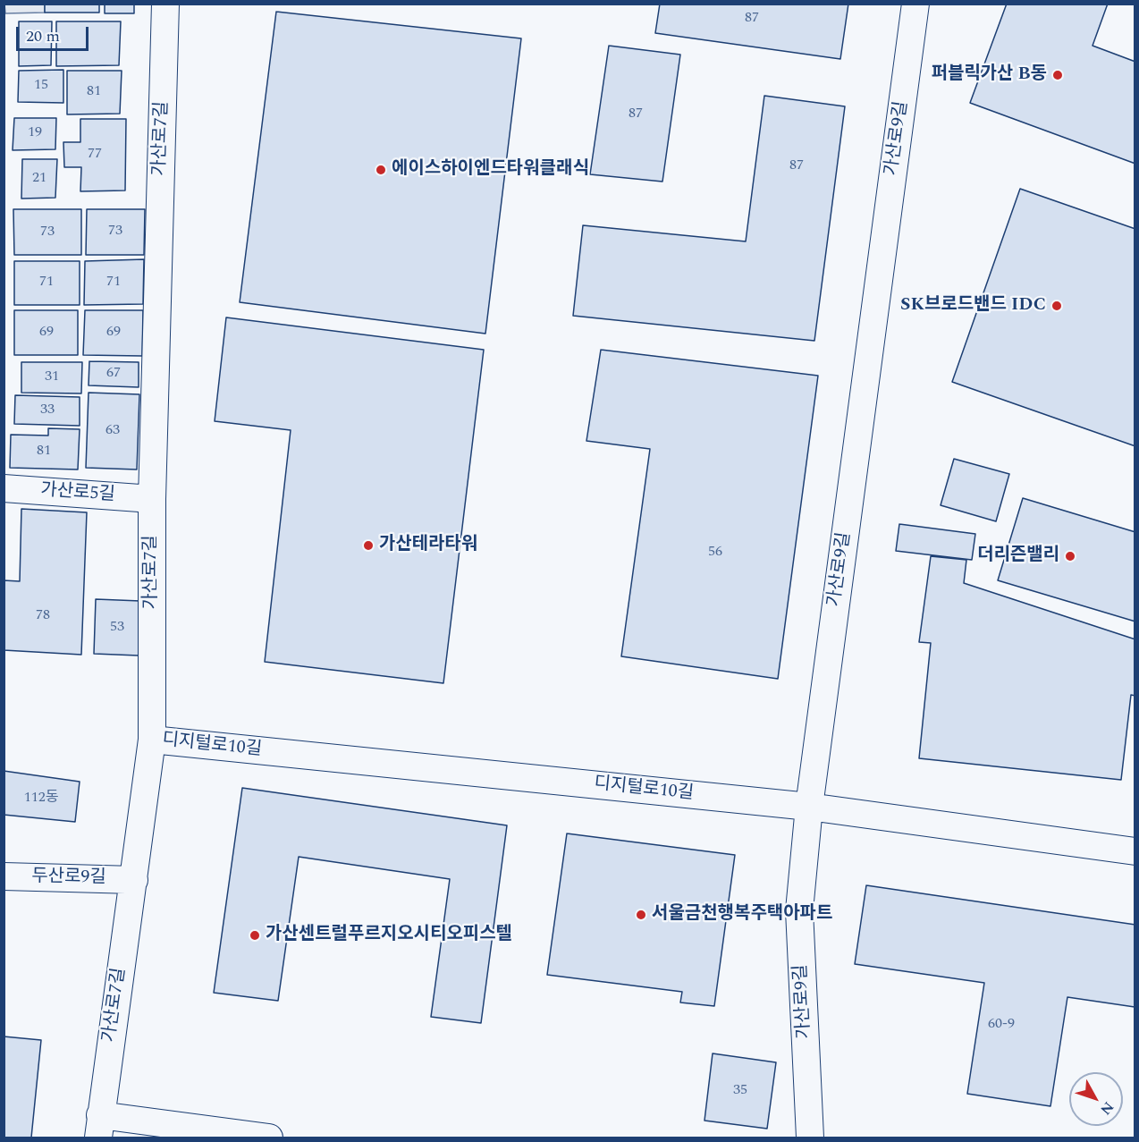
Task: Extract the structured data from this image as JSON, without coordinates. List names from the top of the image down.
{
  "streets": {
    "street": [
      "가산로7길",
      "가산로9길",
      "가산로5길",
      "디지털로10길",
      "두산로9길"
    ]
  },
  "crossings": [
    ["가산로7길", "가산로5길"],
    ["가산로7길", "디지털로10길"],
    ["가산로7길", "두산로9길"],
    ["가산로9길", "디지털로10길"]
  ],
  "places": [
    "퍼블릭가산 B동",
    "에이스하이엔드타워클래식",
    "SK브로드밴드 IDC",
    "가산테라타워",
    "더리즌밸리",
    "서울금천행복주택아파트",
    "가산센트럴푸르지오시티오피스텔"
  ],
  "house_numbers": [
    "87",
    "15",
    "81",
    "87",
    "19",
    "77",
    "87",
    "21",
    "73",
    "73",
    "71",
    "71",
    "69",
    "69",
    "67",
    "31",
    "33",
    "63",
    "81",
    "56",
    "78",
    "53",
    "112동",
    "60-9",
    "35"
  ],
  "scale_bar": "20 m",
  "north": "bottom right"
}
